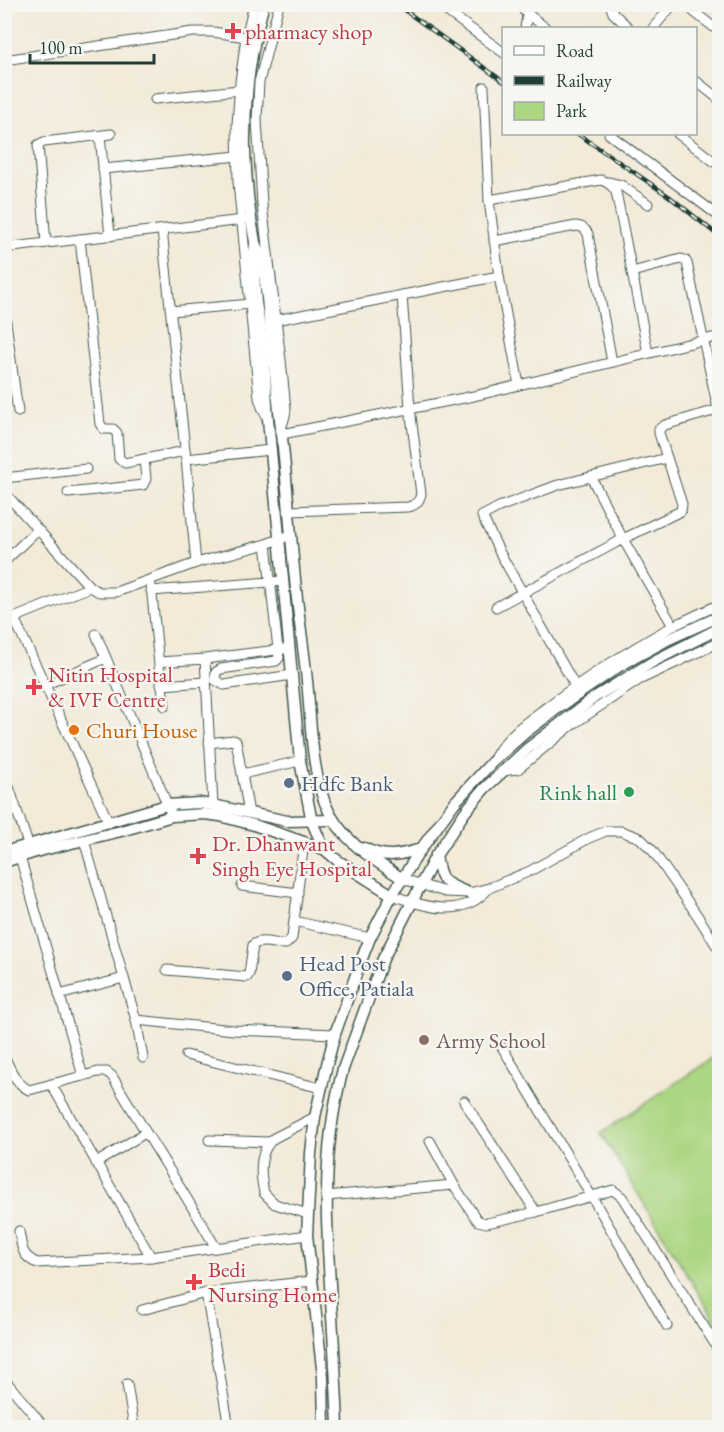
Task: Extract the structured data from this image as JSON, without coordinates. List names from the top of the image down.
{
  "places": {
    "health": [
      "pharmacy shop",
      "Nitin Hospital & IVF Centre",
      "Dr. Dhanwant Singh Eye Hospital",
      "Bedi Nursing Home"
    ],
    "other": [
      "Churi House",
      "Hdfc Bank",
      "Rink hall",
      "Head Post Office, Patiala",
      "Army School"
    ]
  },
  "legend": ["Road", "Railway", "Park"],
  "scale_bar": "100 m"
}
